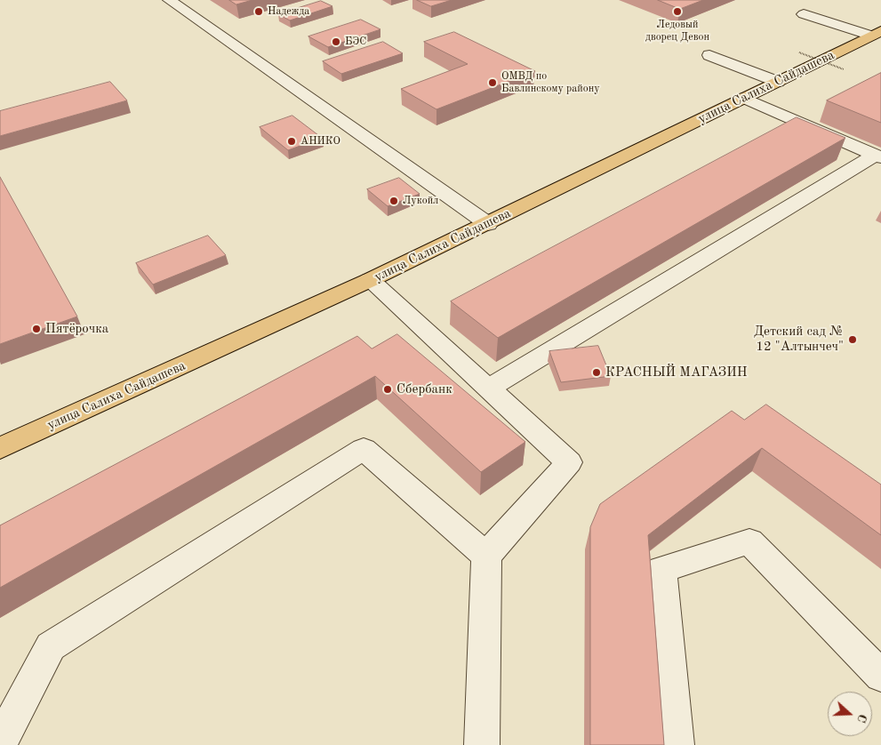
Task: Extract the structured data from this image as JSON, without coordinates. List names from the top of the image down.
{
  "streets": {
    "highway": ["улица Салиха Сайдашева"]
  },
  "places": [
    "Надежда",
    "Ледовый дворец Девон",
    "БЭС",
    "ОМВД по Бавлинскому району",
    "АНИКО",
    "Лукойл",
    "Пятёрочка",
    "Детский сад № 12 \"Алтынчеч\"",
    "КРАСНЫЙ МАГАЗИН",
    "Сбербанк"
  ],
  "north": "right"
}
